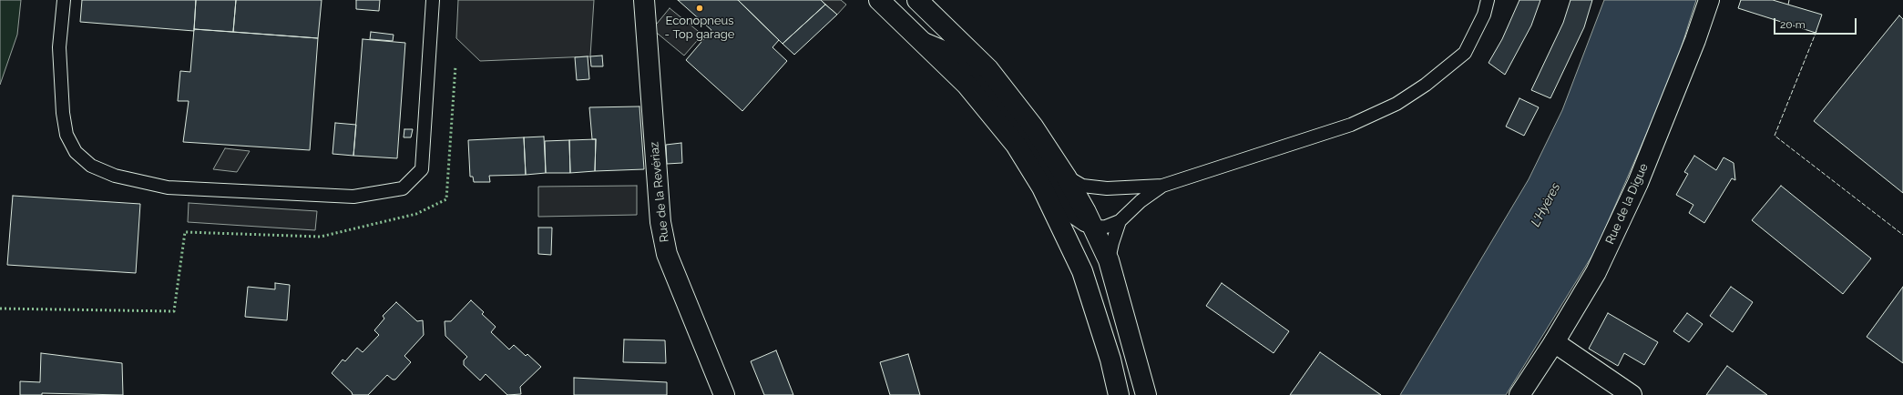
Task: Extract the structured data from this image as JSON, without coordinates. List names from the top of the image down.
{
  "streets": {
    "street": ["Rue de la Revériaz", "Rue de la Digue"]
  },
  "water": ["L'Hyères"],
  "places": ["Econopneus - Top garage"],
  "scale_bar": "20 m"
}
